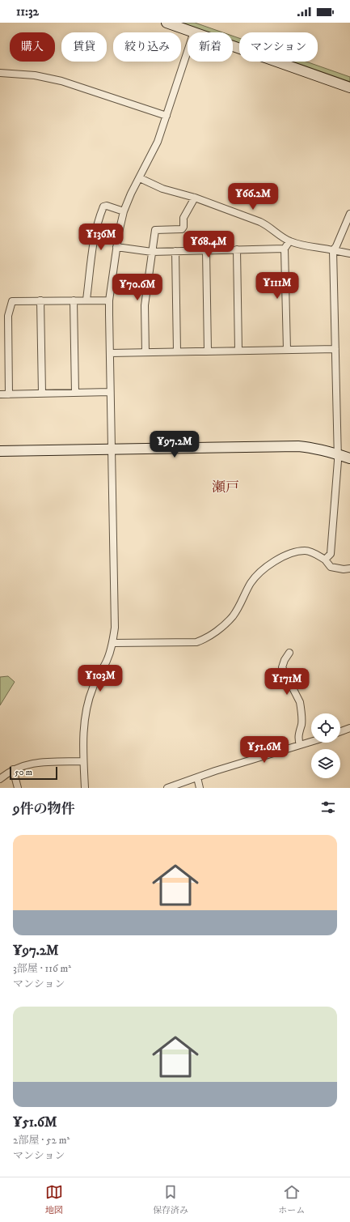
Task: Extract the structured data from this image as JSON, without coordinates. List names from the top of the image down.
{
  "districts": ["瀬戸"],
  "scale_bar": "50 m",
  "page": {
    "status": "11:32",
    "chip": [
      "購入",
      "賃貸",
      "絞り込み",
      "新着",
      "マンション"
    ],
    "price": [
      "¥66.2M",
      "¥136M",
      "¥68.4M",
      "¥111M",
      "¥70.6M",
      "¥97.2M",
      "¥103M",
      "¥171M",
      "¥51.6M"
    ],
    "scale": "50 m",
    "heading": "9件の物件",
    "list": [
      {
        "name": "¥97.2M",
        "note": "3部屋 · 116 m² · マンション"
      },
      {
        "name": "¥51.6M",
        "note": "2部屋 · 52 m² · マンション"
      }
    ],
    "tabs": ["地図", "保存済み", "ホーム"]
  }
}
